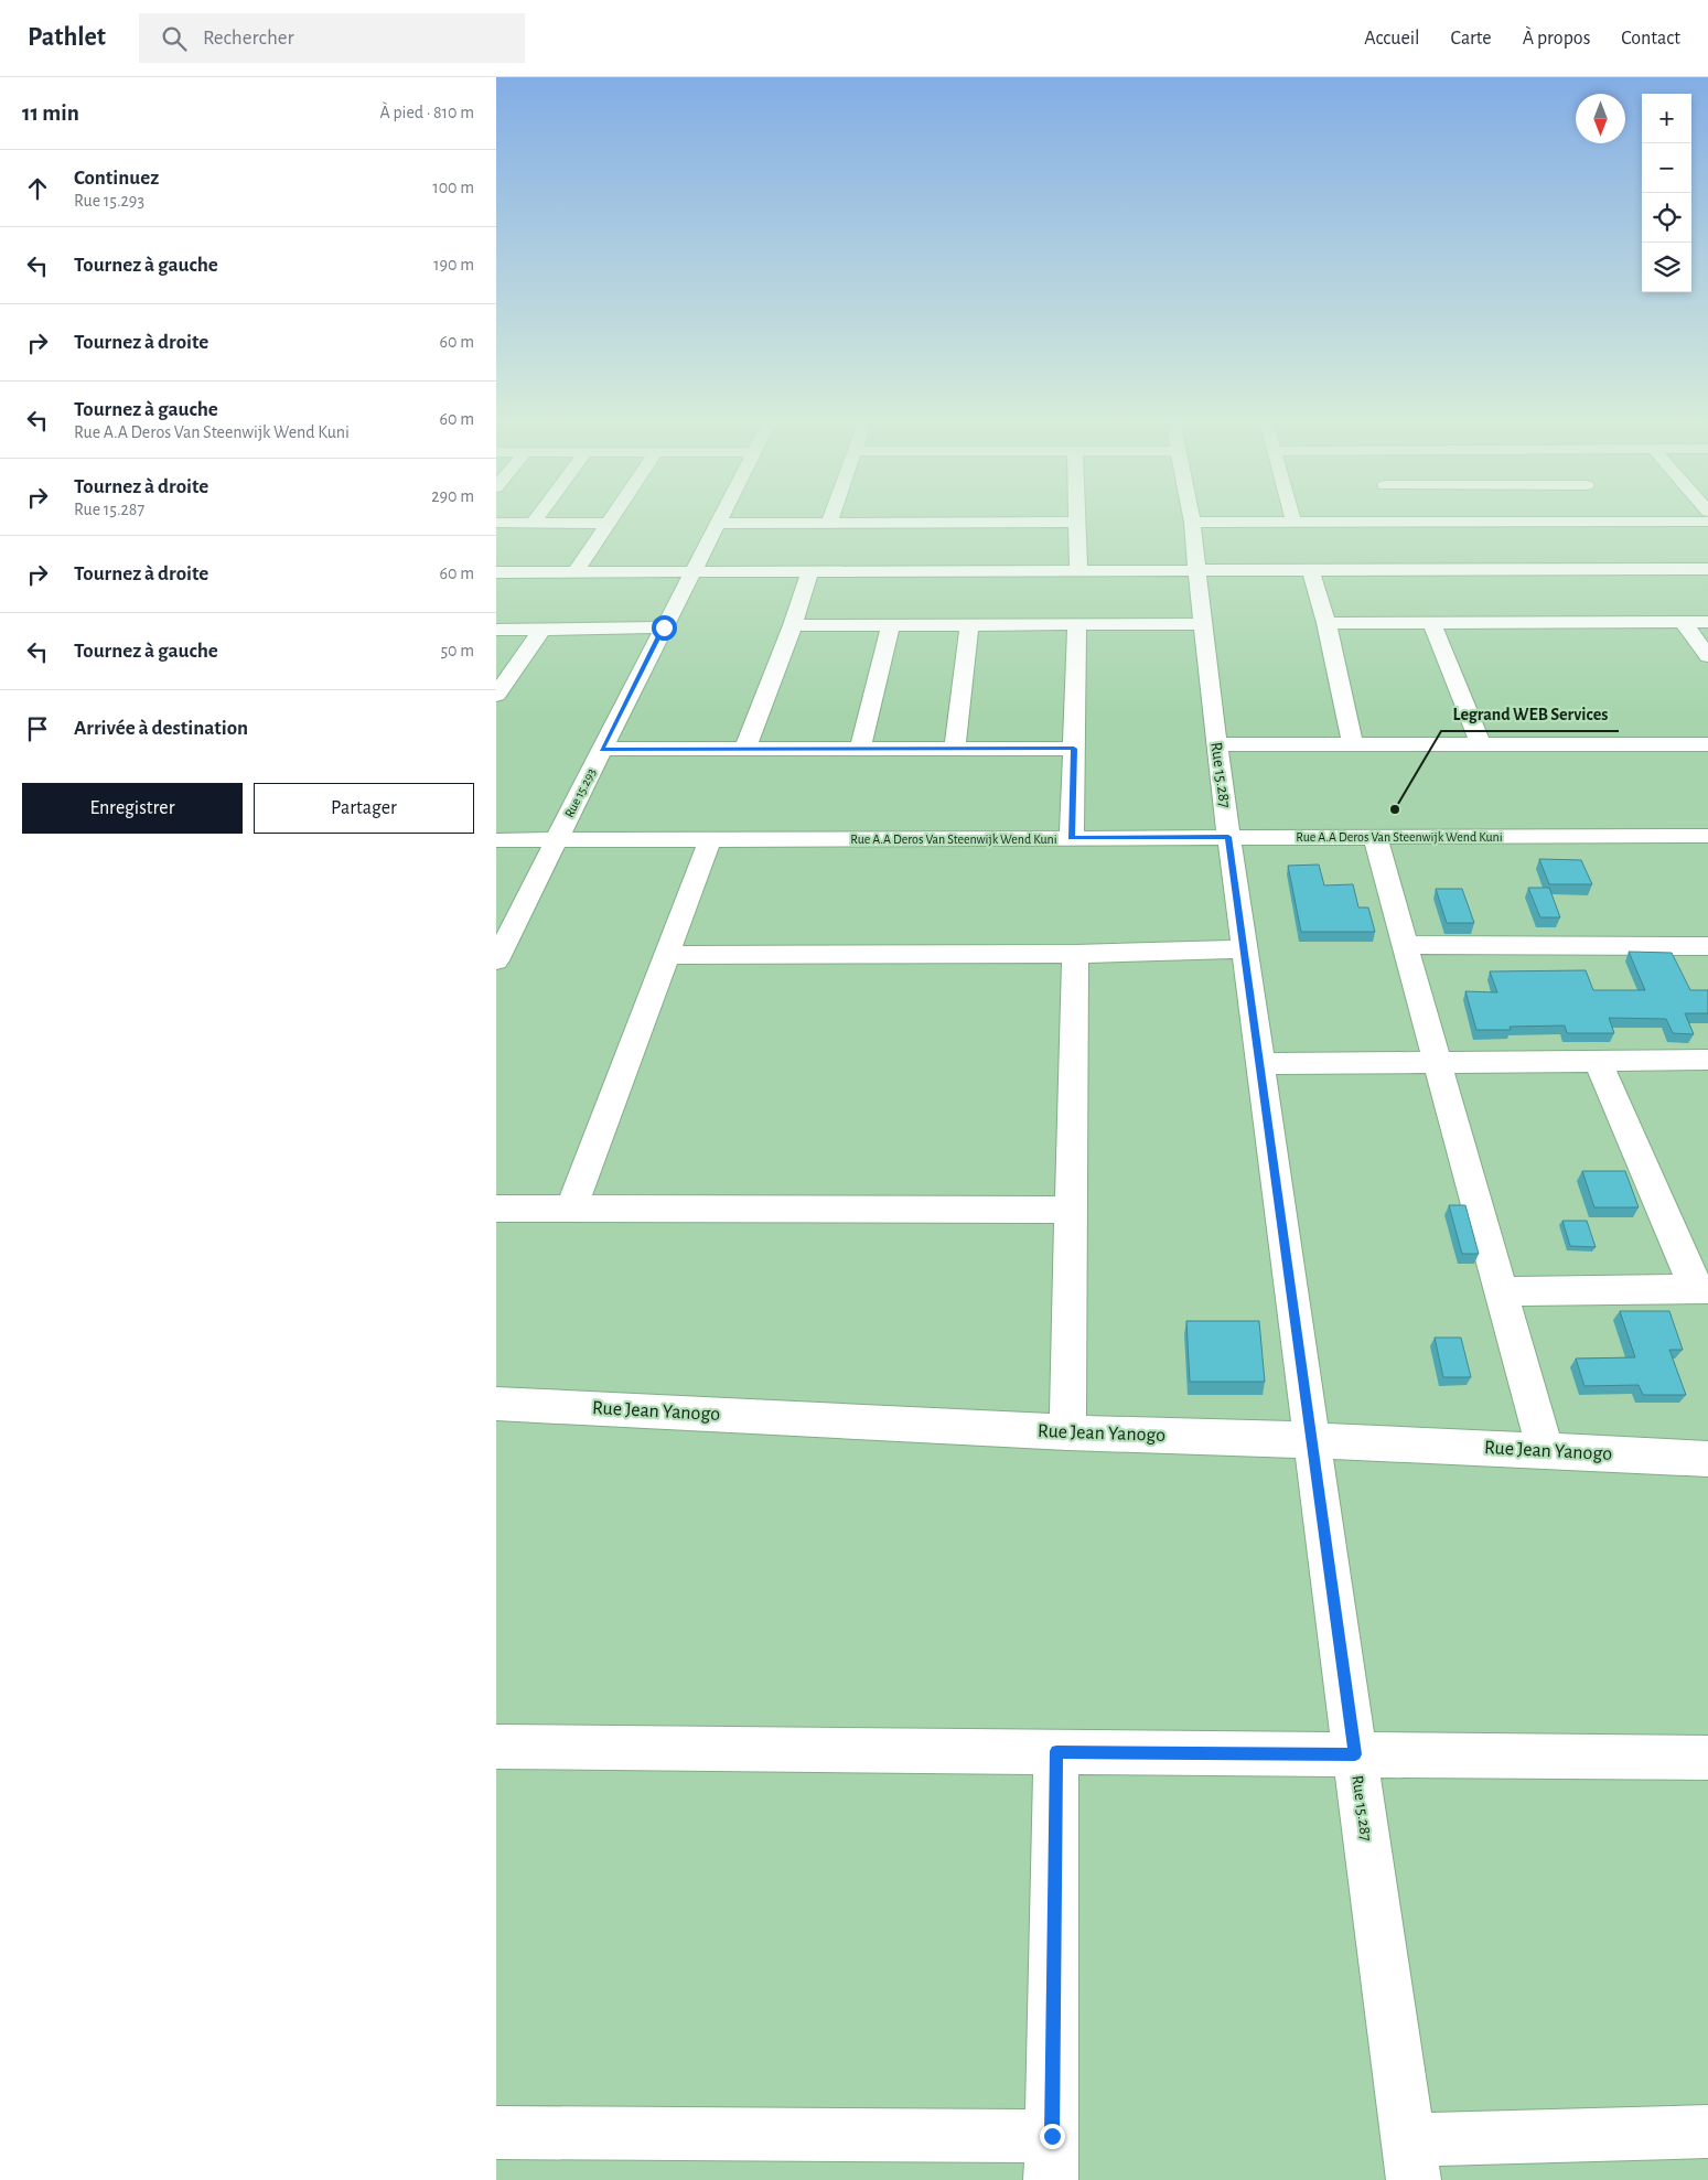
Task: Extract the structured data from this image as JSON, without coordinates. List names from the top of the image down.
{
  "streets": {
    "street": [
      "Rue 15.287",
      "Rue 15.293",
      "Rue A.A Deros Van Steenwijk Wend Kuni",
      "Rue Jean Yanogo"
    ]
  },
  "crossings": [
    ["Rue 15.287", "Rue A.A Deros Van Steenwijk Wend Kuni"],
    ["Rue 15.287", "Rue Jean Yanogo"],
    ["Rue 15.293", "Rue A.A Deros Van Steenwijk Wend Kuni"]
  ],
  "places": ["Legrand WEB Services"],
  "north": "bottom",
  "page": {
    "header": "Pathlet",
    "search": "Rechercher",
    "nav": [
      "Accueil",
      "Carte",
      "À propos",
      "Contact"
    ],
    "heading": ["11 min", "À pied · 810 m"],
    "map_buttons": ["+", "−"],
    "list": [
      ["Continuez", "Rue 15.293", "100 m"],
      ["Tournez à gauche", "190 m"],
      ["Tournez à droite", "60 m"],
      ["Tournez à gauche", "Rue A.A Deros Van Steenwijk Wend Kuni", "60 m"],
      ["Tournez à droite", "Rue 15.287", "290 m"],
      ["Tournez à droite", "60 m"],
      ["Tournez à gauche", "50 m"],
      "Arrivée à destination"
    ],
    "buttons": ["Enregistrer", "Partager"]
  }
}
